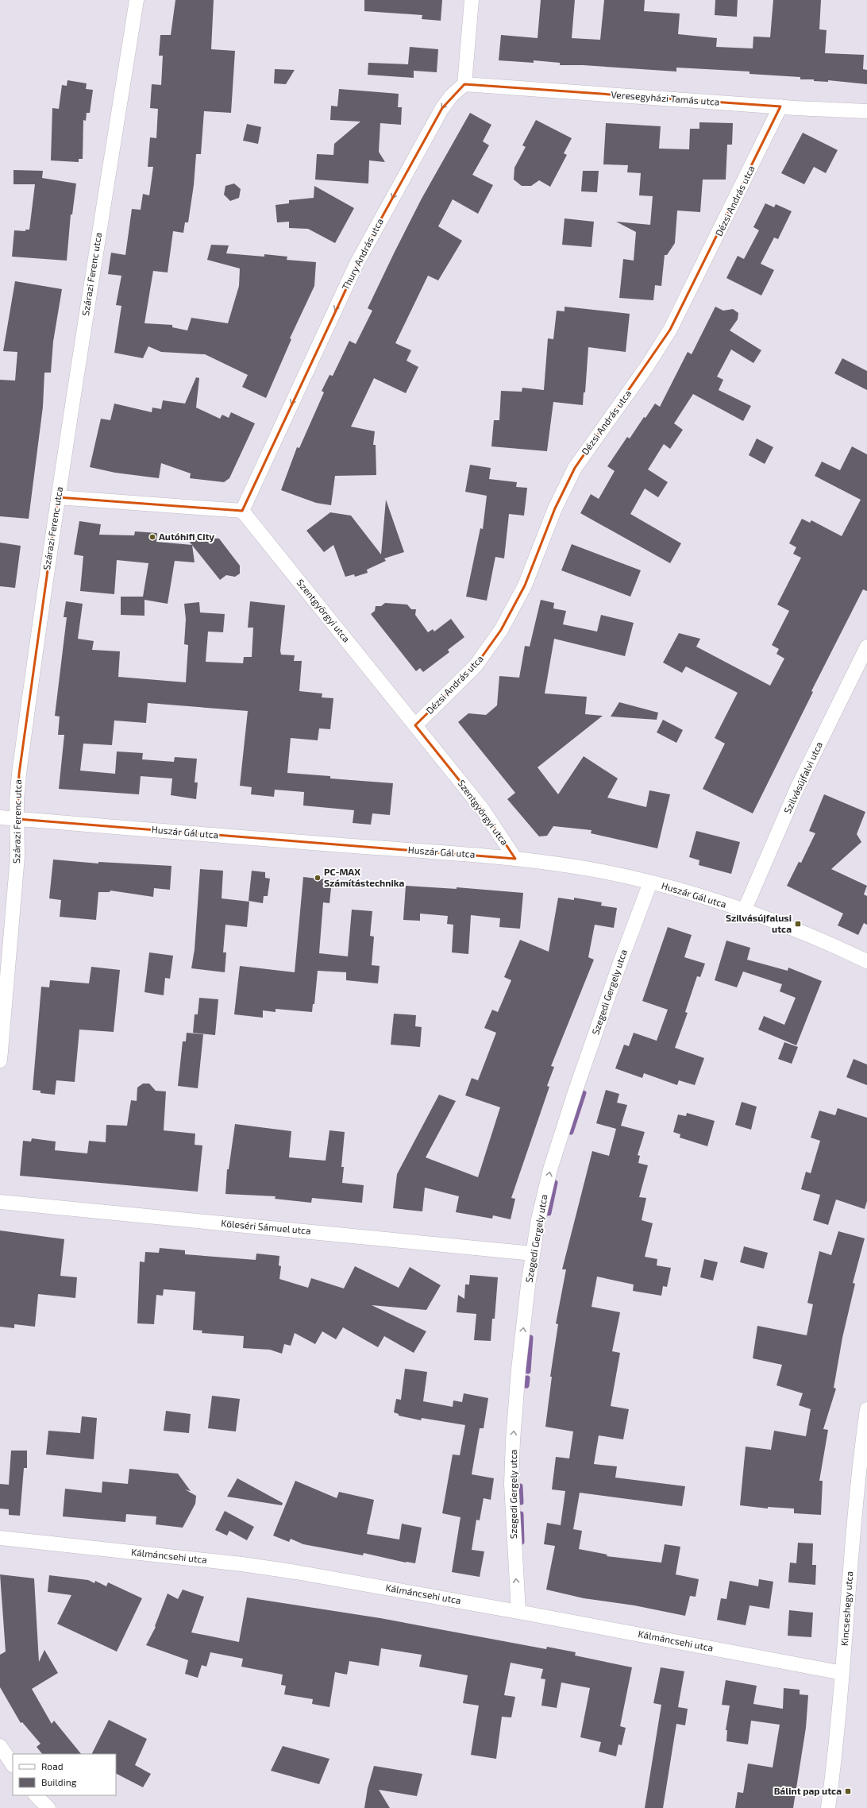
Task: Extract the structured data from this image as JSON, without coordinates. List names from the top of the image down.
{
  "streets": {
    "street": [
      "Veresegyházi Tamás utca",
      "Dézsi András utca",
      "Thury András utca",
      "Szárazi Ferenc utca",
      "Szentgyörgyi utca",
      "Szilvásújfalvi utca",
      "Huszár Gál utca",
      "Szegedi Gergely utca",
      "Köleséri Sámuel utca",
      "Kálmáncsehi utca",
      "Kincseshegy utca"
    ]
  },
  "crossings": [
    ["Veresegyházi Tamás utca", "Dézsi András utca"],
    ["Veresegyházi Tamás utca", "Thury András utca"],
    ["Dézsi András utca", "Szentgyörgyi utca"],
    ["Thury András utca", "Szentgyörgyi utca"],
    ["Szárazi Ferenc utca", "Huszár Gál utca"],
    ["Szentgyörgyi utca", "Huszár Gál utca"],
    ["Szilvásújfalvi utca", "Huszár Gál utca"],
    ["Huszár Gál utca", "Szegedi Gergely utca"],
    ["Szegedi Gergely utca", "Köleséri Sámuel utca"],
    ["Szegedi Gergely utca", "Kálmáncsehi utca"],
    ["Kálmáncsehi utca", "Kincseshegy utca"]
  ],
  "one_way": ["Thury András utca", "Szegedi Gergely utca"],
  "places": {
    "other": ["Autóhifi City", "PC-MAX Számítástechnika"],
    "transit": ["Szilvásújfalusi utca", "Bálint pap utca"]
  },
  "legend": ["Road", "Building"]
}
